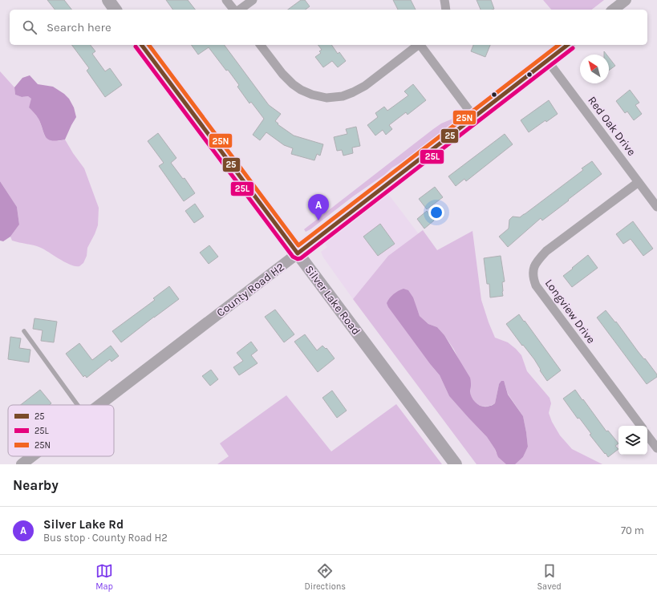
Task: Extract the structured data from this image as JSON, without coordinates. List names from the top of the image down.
{
  "streets": {
    "main road": ["Silver Lake Road"],
    "street": ["Red Oak Drive", "County Road H2", "Longview Drive"]
  },
  "crossings": [
    ["Red Oak Drive", "County Road H2"],
    ["Red Oak Drive", "Longview Drive"],
    ["County Road H2", "Silver Lake Road"]
  ],
  "lines": ["transit line 25", "transit line 25N", "transit line 25L"],
  "legend": ["25", "25L", "25N"],
  "north": "top left",
  "page": {
    "search": "Search here",
    "pins": "A",
    "heading": "Nearby",
    "list": [
      {
        "mark": "A",
        "name": "Silver Lake Rd",
        "note": "Bus stop · County Road H2",
        "value": "70 m"
      }
    ],
    "nav": ["Map", "Directions", "Saved"]
  }
}
